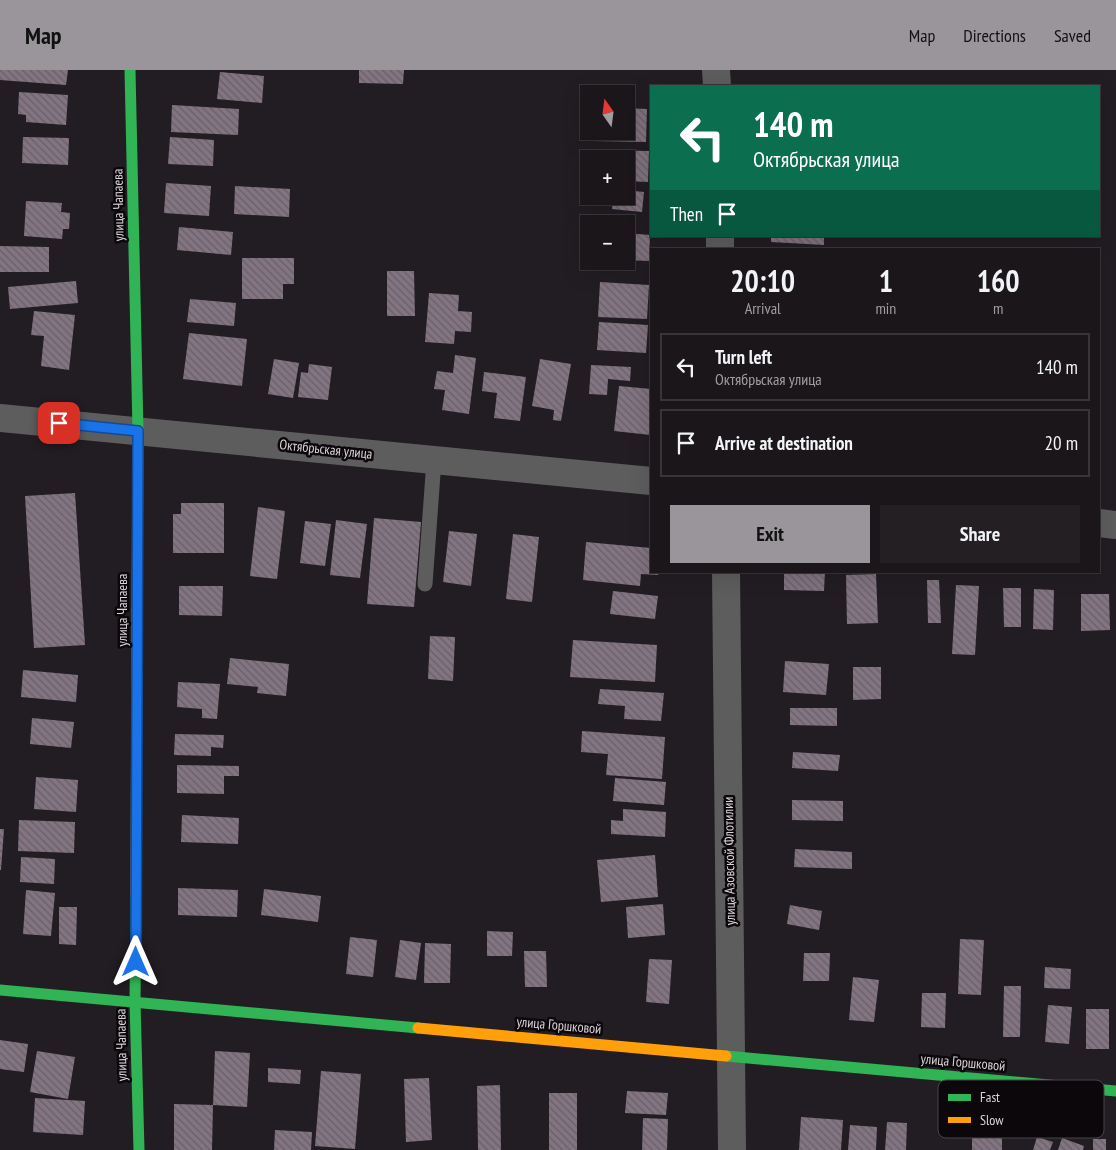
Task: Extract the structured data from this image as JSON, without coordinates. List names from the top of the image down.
{
  "streets": {
    "street": [
      "улица Чапаева",
      "Октябрьская улица",
      "улица Азовской Флотилии",
      "улица Горшковой"
    ]
  },
  "crossings": [
    ["улица Чапаева", "Октябрьская улица"],
    ["улица Чапаева", "улица Горшковой"],
    ["улица Азовской Флотилии", "улица Горшковой"]
  ],
  "legend": ["Fast", "Slow"],
  "north": "top",
  "page": {
    "header": "Map",
    "nav": ["Map", "Directions", "Saved"],
    "map_buttons": ["+", "−"],
    "turn": ["140 m", "Октябрьская улица"],
    "then": "Then",
    "eta": [
      "20:10",
      "Arrival",
      "1",
      "min",
      "160",
      "m"
    ],
    "list": [
      {
        "name": "Turn left",
        "note": "Октябрьская улица",
        "value": "140 m"
      },
      {
        "name": "Arrive at destination",
        "value": "20 m"
      }
    ],
    "buttons": ["Exit", "Share"]
  }
}
